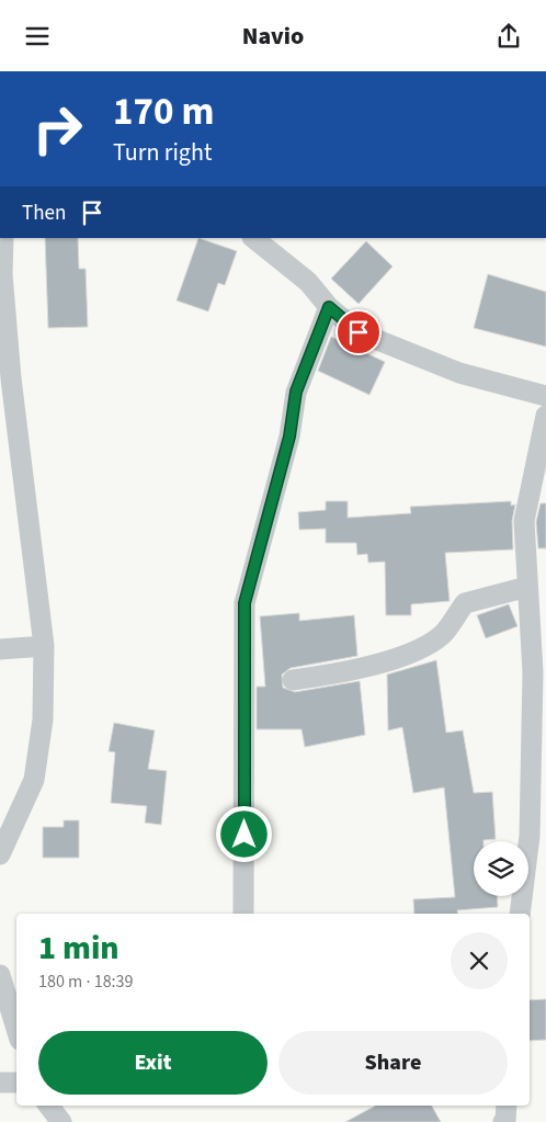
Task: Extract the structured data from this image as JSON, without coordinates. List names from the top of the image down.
{
  "page": {
    "header": "Navio",
    "turn": ["170 m", "Turn right"],
    "then": "Then",
    "heading": ["1 min", "180 m · 18:39"],
    "buttons": ["Exit", "Share"]
  }
}
